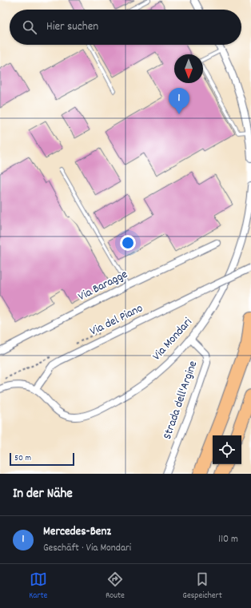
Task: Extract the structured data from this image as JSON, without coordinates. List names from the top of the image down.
{
  "streets": {
    "street": [
      "Via Baragge",
      "Via del Piano",
      "Via Mondari",
      "Strada dell'Argine"
    ]
  },
  "crossings": [
    ["Via del Piano", "Via Mondari"],
    ["Via Mondari", "Strada dell'Argine"]
  ],
  "scale_bar": "50 m",
  "north": "bottom",
  "page": {
    "search": "Hier suchen",
    "pins": "1",
    "scale": "50 m",
    "heading": "In der Nähe",
    "list": [
      {
        "mark": "1",
        "name": "Mercedes-Benz",
        "note": "Geschäft · Via Mondari",
        "value": "110 m"
      }
    ],
    "nav": ["Karte", "Route", "Gespeichert"]
  }
}
